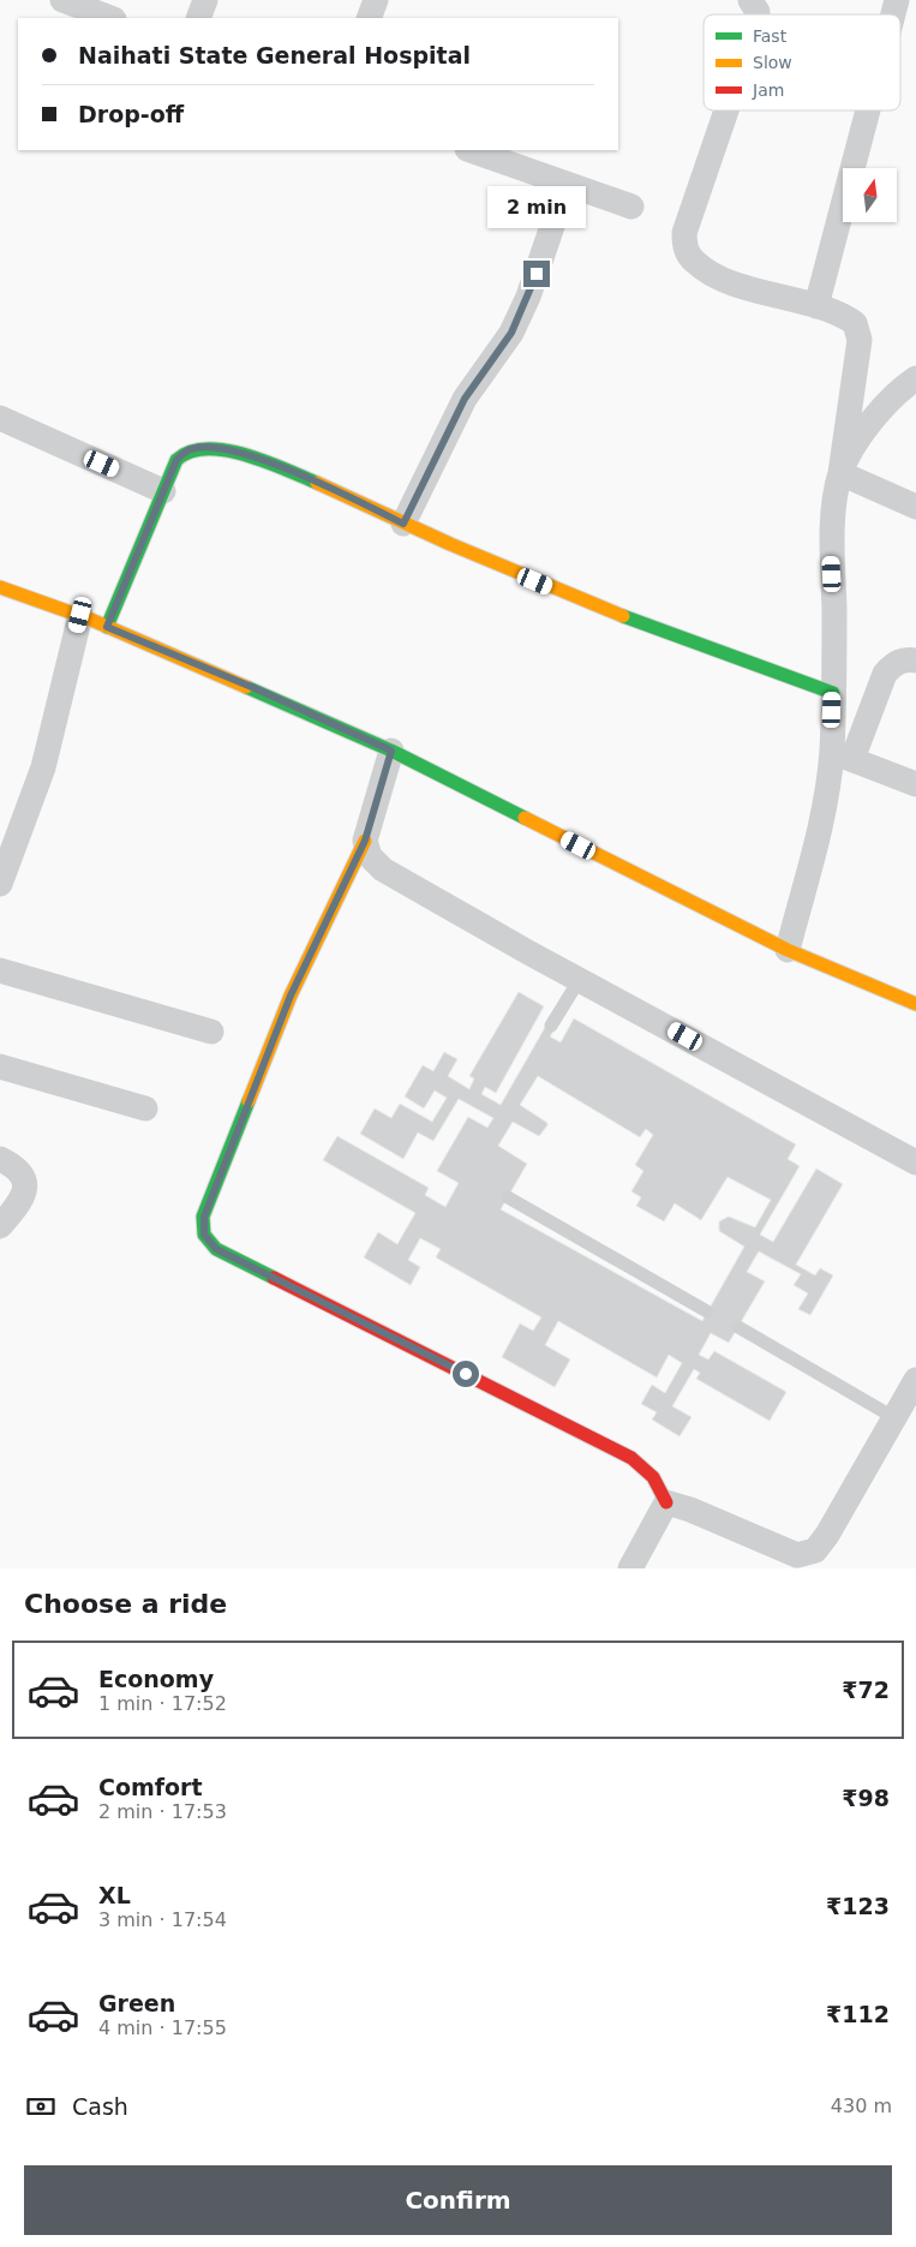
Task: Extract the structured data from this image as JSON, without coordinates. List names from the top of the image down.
{
  "legend": ["Fast", "Slow", "Jam"],
  "north": "top",
  "page": {
    "banner": ["Naihati State General Hospital", "Drop-off"],
    "bubble": "2 min",
    "heading": "Choose a ride",
    "list": [
      {
        "name": "Economy",
        "note": "1 min · 17:52",
        "value": "₹72"
      },
      {
        "name": "Comfort",
        "note": "2 min · 17:53",
        "value": "₹98"
      },
      {
        "name": "XL",
        "note": "3 min · 17:54",
        "value": "₹123"
      },
      {
        "name": "Green",
        "note": "4 min · 17:55",
        "value": "₹112"
      }
    ],
    "pay": ["Cash", "430 m"],
    "buttons": "Confirm"
  }
}
